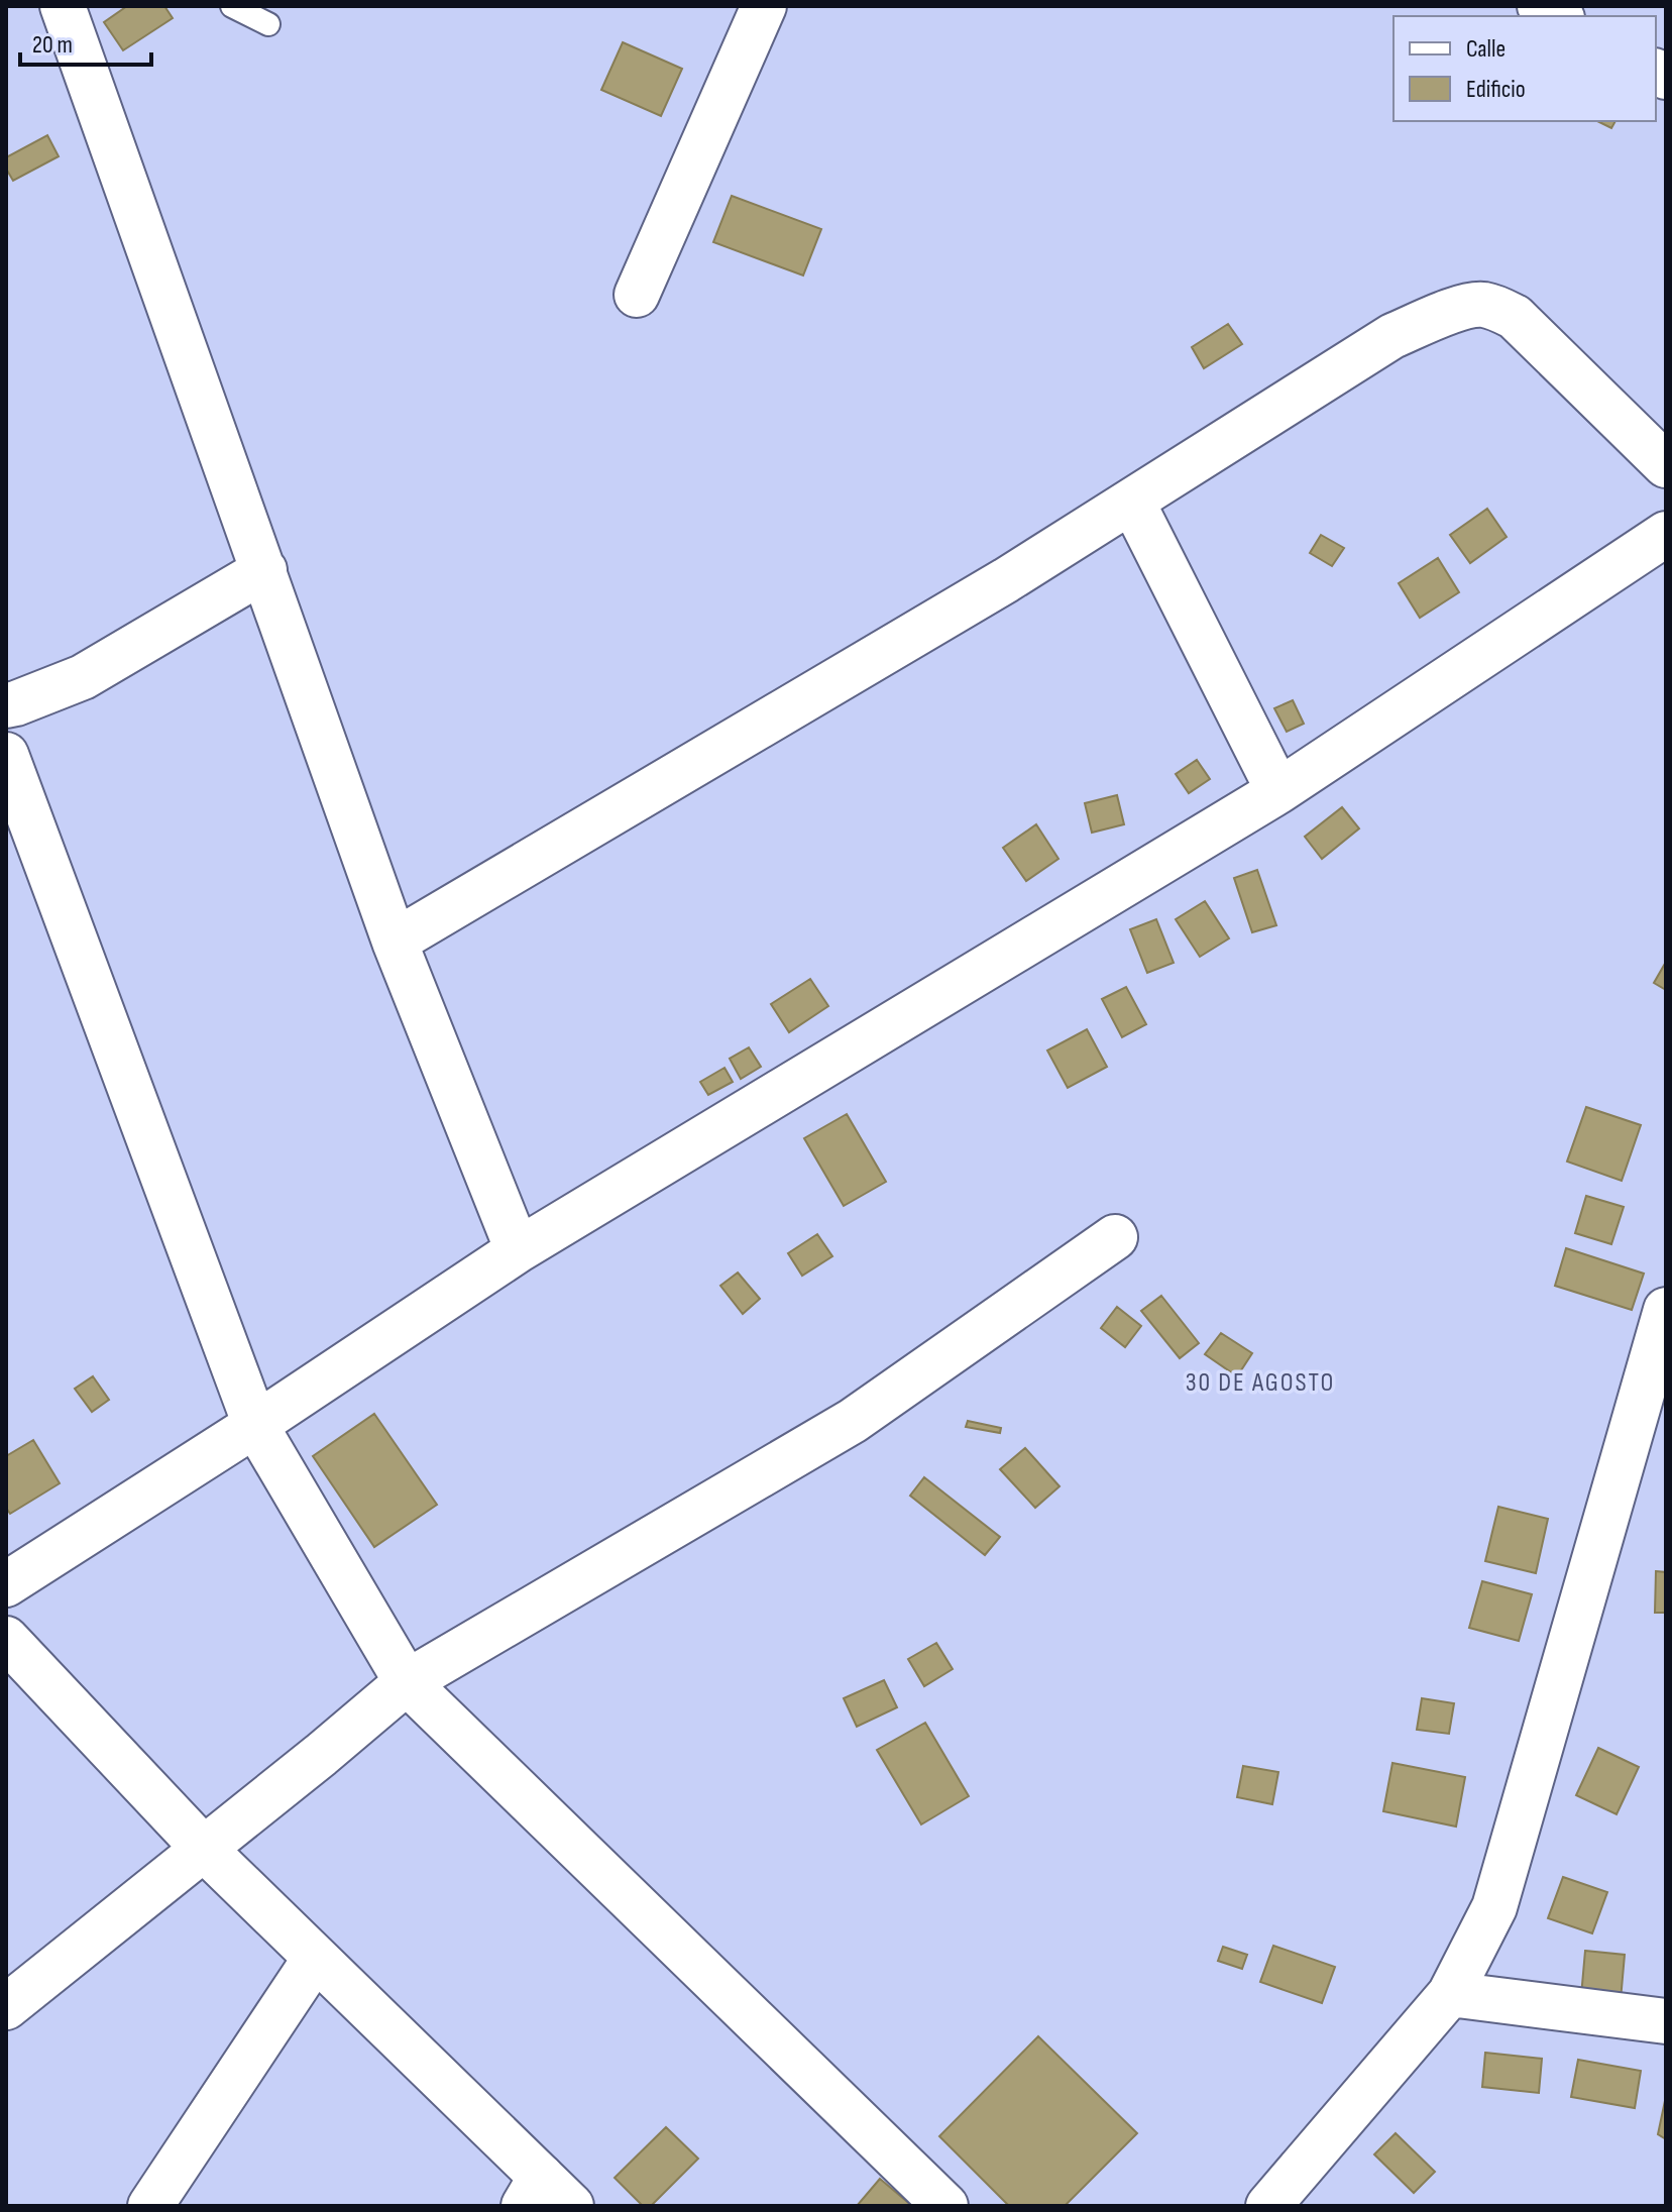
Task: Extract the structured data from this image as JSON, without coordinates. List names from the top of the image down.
{
  "districts": ["30 DE AGOSTO"],
  "legend": ["Calle", "Edificio"],
  "scale_bar": "20 m"
}
